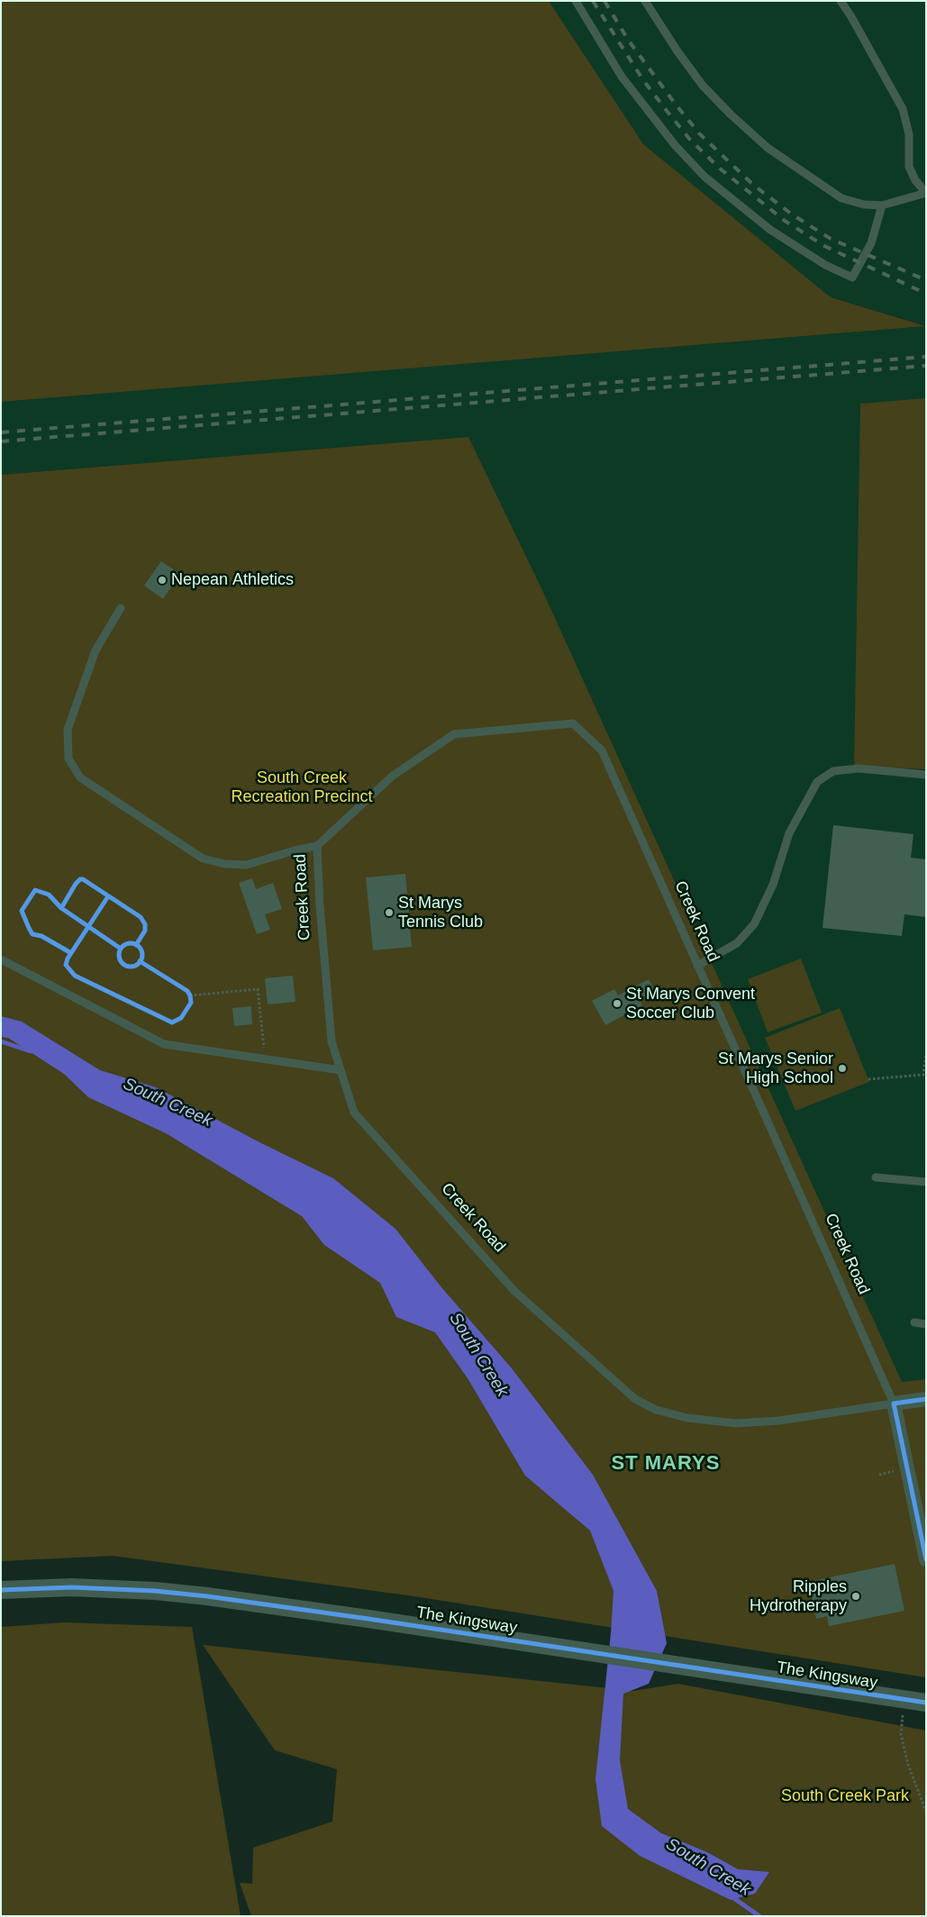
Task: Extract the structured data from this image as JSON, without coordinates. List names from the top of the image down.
{
  "streets": {
    "street": ["Creek Road", "The Kingsway"]
  },
  "districts": ["ST MARYS"],
  "water": ["South Creek"],
  "parks": ["South Creek Recreation Precinct", "South Creek Park"],
  "places": [
    "Nepean Athletics",
    "St Marys Tennis Club",
    "St Marys Convent Soccer Club",
    "St Marys Senior High School",
    "Ripples Hydrotherapy"
  ]
}
